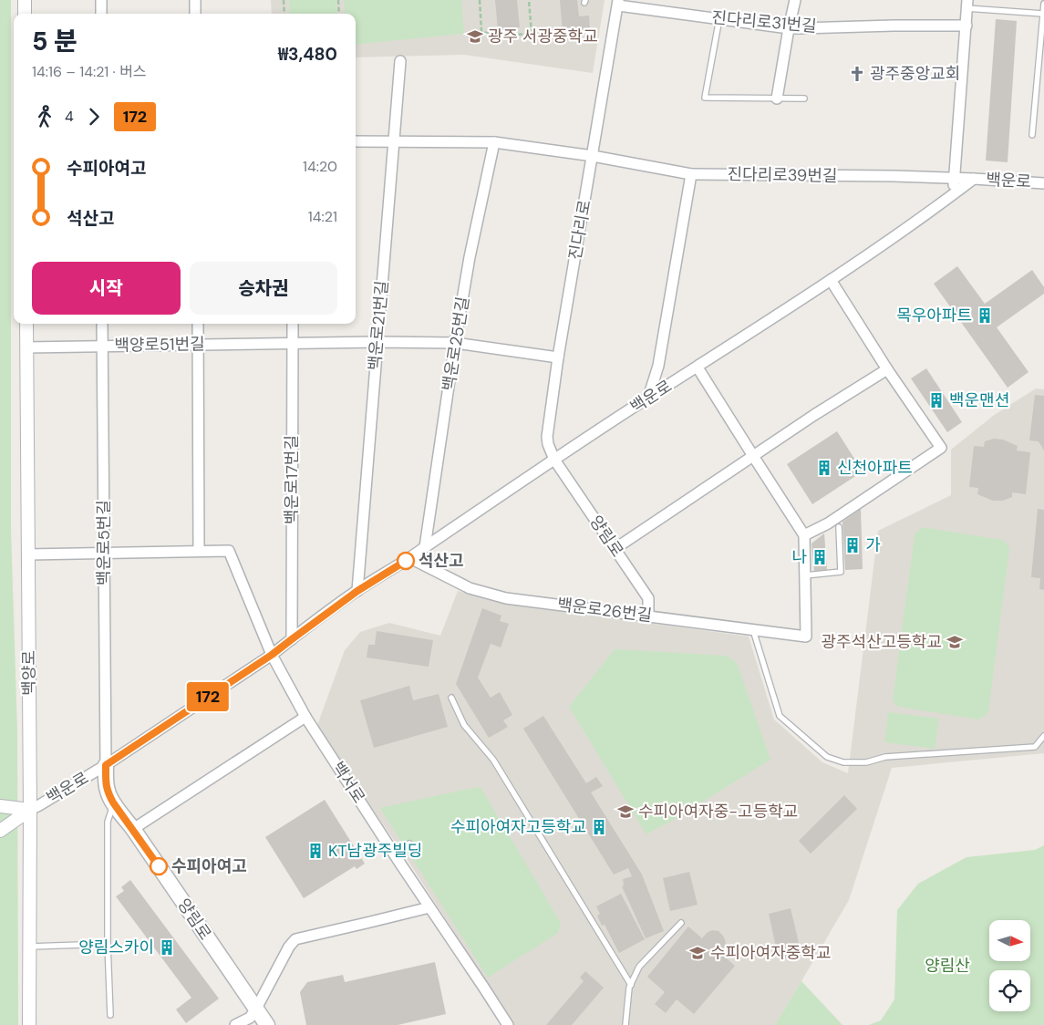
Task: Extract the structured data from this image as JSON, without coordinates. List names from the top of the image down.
{
  "streets": {
    "main road": ["양림로"],
    "street": [
      "진다리로31번길",
      "진다리로39번길",
      "백운로",
      "진다리로",
      "백운로21번길",
      "백운로25번길",
      "백양로51번길",
      "백운로17번길",
      "백운로5번길",
      "백운로26번길",
      "백양로",
      "백서로"
    ]
  },
  "crossings": [
    ["진다리로31번길", "진다리로"],
    ["진다리로39번길", "백운로"],
    ["진다리로39번길", "진다리로"],
    ["진다리로39번길", "백운로21번길"],
    ["진다리로39번길", "백운로25번길"],
    ["백운로", "진다리로"],
    ["백운로", "백운로21번길"],
    ["백운로", "백운로25번길"],
    ["백운로", "백운로17번길"],
    ["백운로", "양림로"],
    ["백운로", "백운로5번길"],
    ["백운로", "백운로26번길"],
    ["백운로", "백양로"],
    ["백운로", "백서로"],
    ["진다리로", "백양로51번길"],
    ["진다리로", "양림로"],
    ["백운로21번길", "백양로51번길"],
    ["백운로25번길", "백양로51번길"],
    ["백양로51번길", "백운로17번길"],
    ["백양로51번길", "백운로5번길"],
    ["백양로51번길", "백양로"],
    ["양림로", "백운로5번길"],
    ["양림로", "백운로26번길"]
  ],
  "parks": ["양림산"],
  "places": {
    "school or university": [
      "광주 서광중학교",
      "광주석산고등학교",
      "수피아여자중-고등학교",
      "수피아여자중학교"
    ],
    "church": ["광주중앙교회"],
    "building": [
      "목우아파트",
      "백운맨션",
      "신천아파트",
      "가",
      "나",
      "수피아여자고등학교",
      "KT남광주빌딩",
      "양림스카이"
    ],
    "other": ["석산고", "수피아여고"]
  },
  "lines": ["bus line 172"],
  "north": "right",
  "page": {
    "on_map": "172",
    "heading": ["5 분", "14:16 – 14:21 · 버스", "₩3,480"],
    "legs": ["4", "172"],
    "list": [
      {
        "name": "수피아여고",
        "value": "14:20"
      },
      {
        "name": "석산고",
        "value": "14:21"
      }
    ],
    "buttons": ["시작", "승차권"]
  }
}
